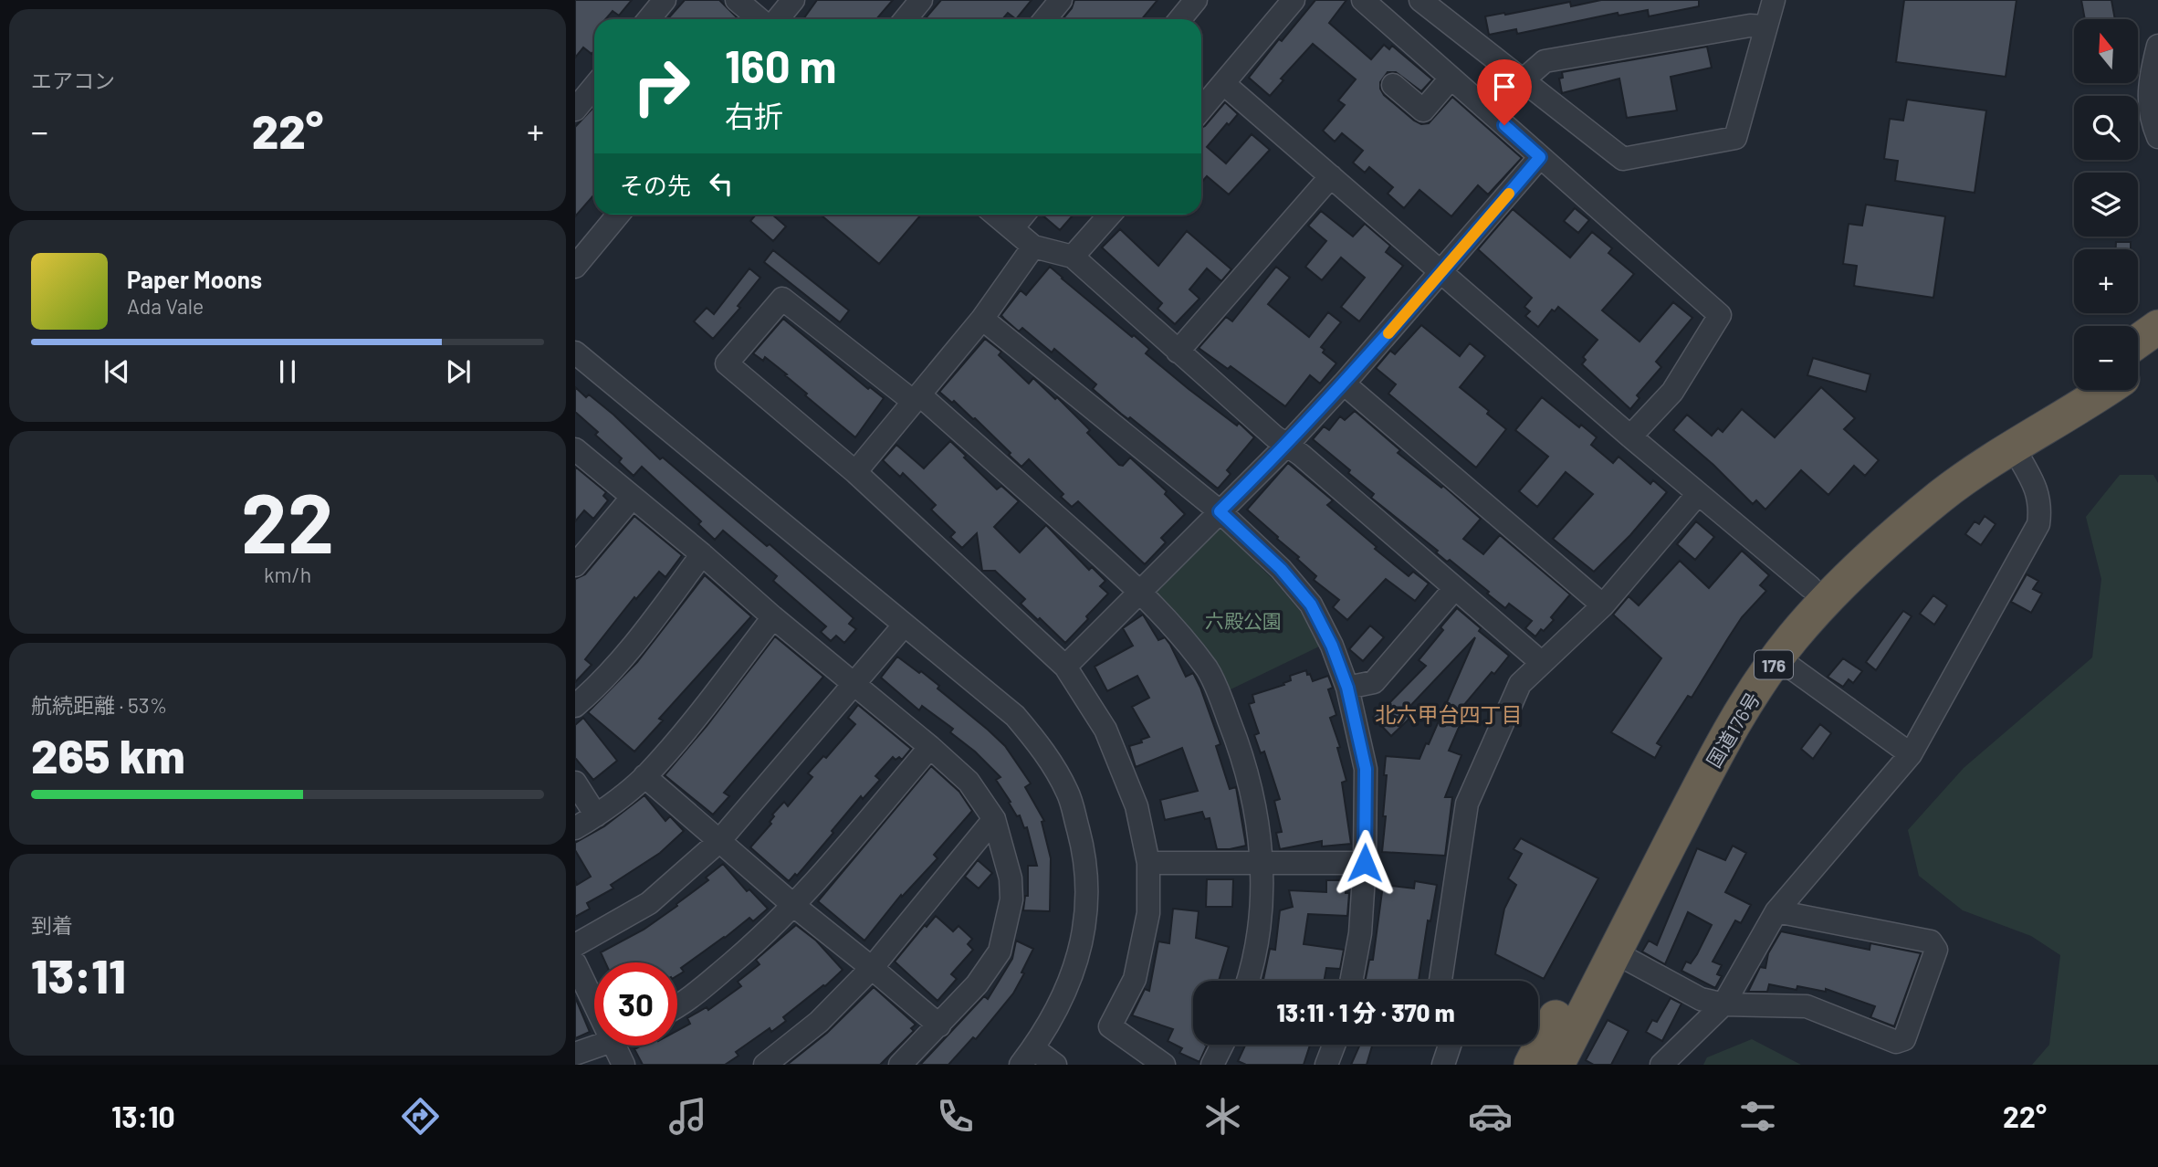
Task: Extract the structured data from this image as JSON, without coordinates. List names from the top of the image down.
{
  "streets": {
    "highway": ["176", "国道176号"]
  },
  "districts": ["北六甲台四丁目"],
  "parks": ["六殿公園"],
  "north": "top",
  "page": {
    "tile": [
      "エアコン",
      ["22", "km/h"],
      ["航続距離 · 53%", "265 km"],
      ["到着", "13:11"]
    ],
    "map_buttons": ["+", "−"],
    "turn": ["160 m", "右折"],
    "heat": ["−", "22°", "+"],
    "then": "その先",
    "song": ["Paper Moons", "Ada Vale"],
    "limit": "30",
    "trip": "13:11 · 1 分 · 370 m",
    "tabs": ["13:10", "22°"]
  }
}
